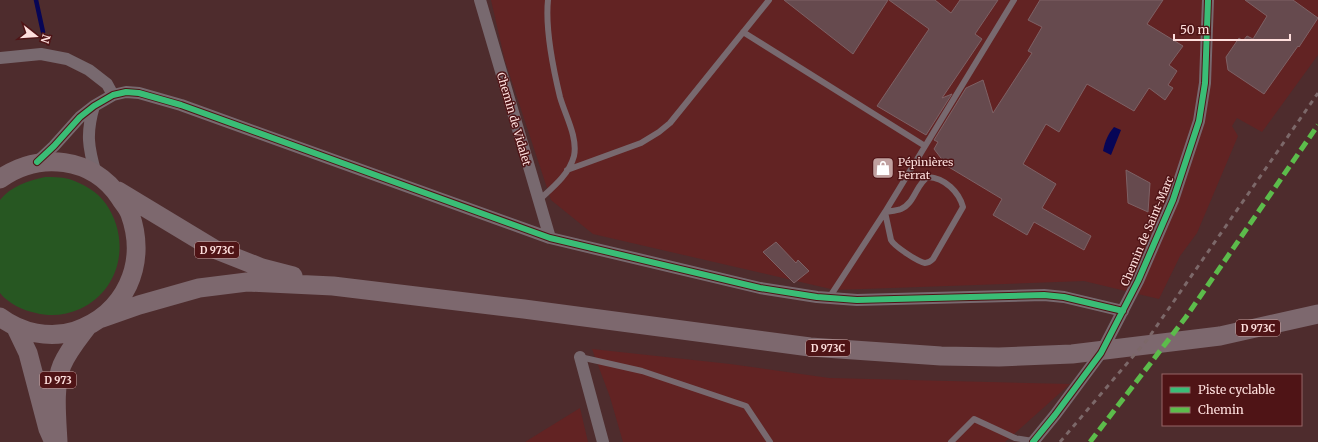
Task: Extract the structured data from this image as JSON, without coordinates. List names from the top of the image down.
{
  "streets": {
    "main road": ["D 973C", "D 973"],
    "street": ["Chemin de Vidalet", "Chemin de Saint-Marc"]
  },
  "crossings": [
    ["D 973C", "D 973"]
  ],
  "places": {
    "shop": ["Pépinières Ferrat"]
  },
  "legend": ["Piste cyclable", "Chemin"],
  "scale_bar": "50 m",
  "north": "right"
}
